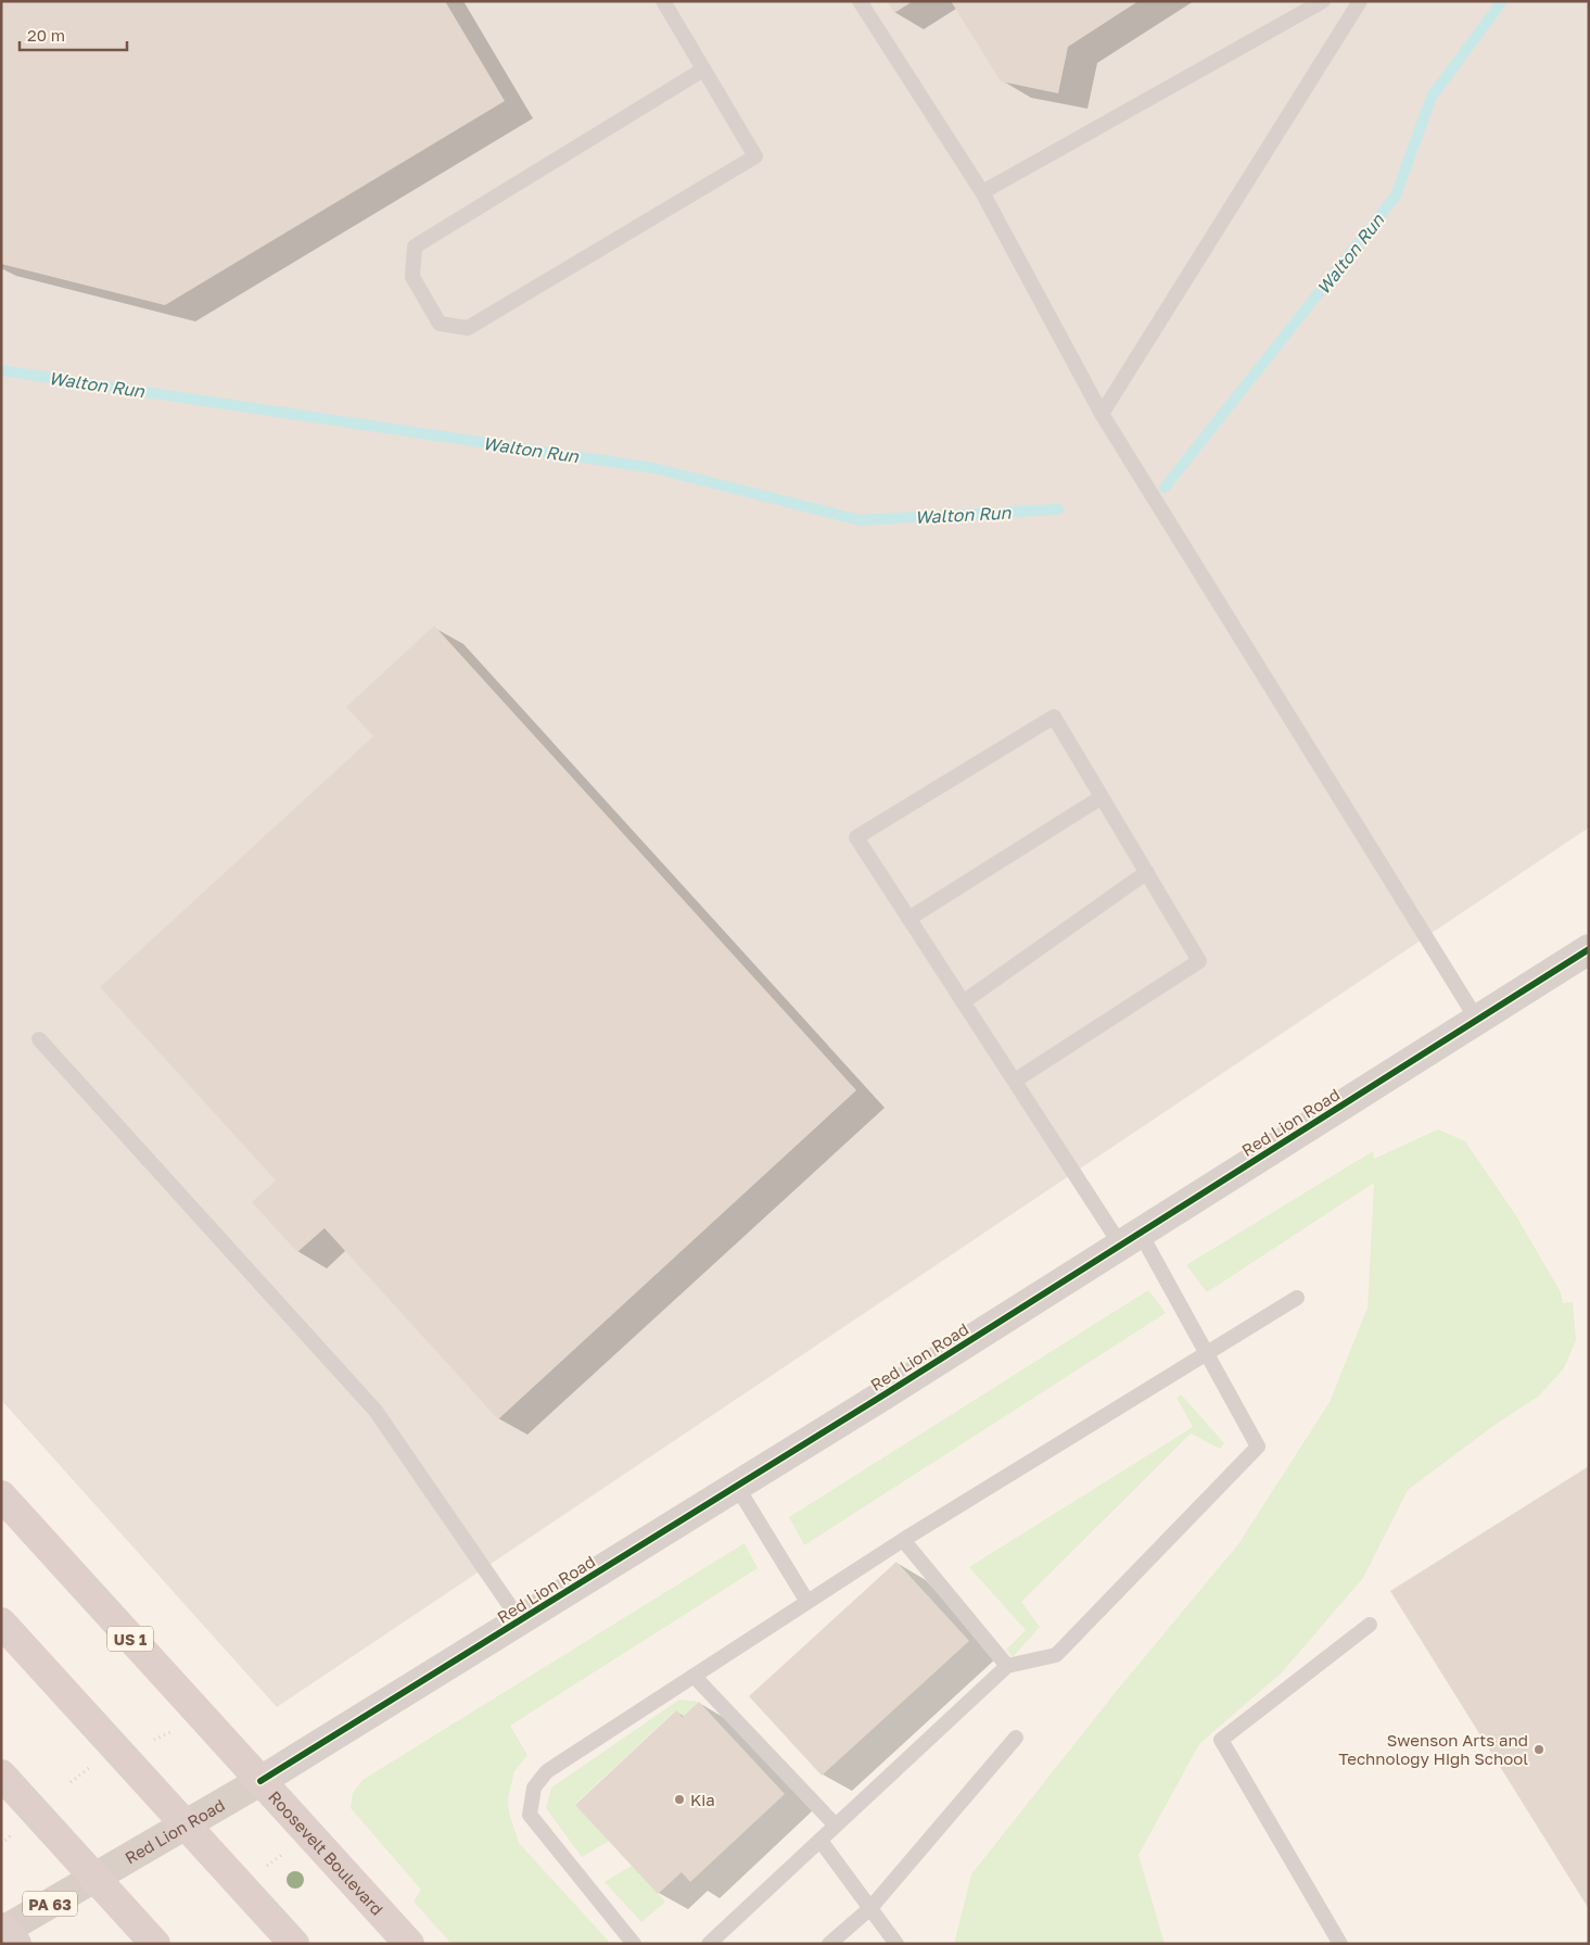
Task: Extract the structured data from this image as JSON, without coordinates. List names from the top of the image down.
{
  "streets": {
    "highway": ["US 1", "Roosevelt Boulevard"],
    "main road": ["Red Lion Road", "PA 63"]
  },
  "crossings": [
    ["Red Lion Road", "Roosevelt Boulevard"]
  ],
  "water": ["Walton Run"],
  "places": ["Swenson Arts and Technology High School", "Kia"],
  "scale_bar": "20 m"
}
